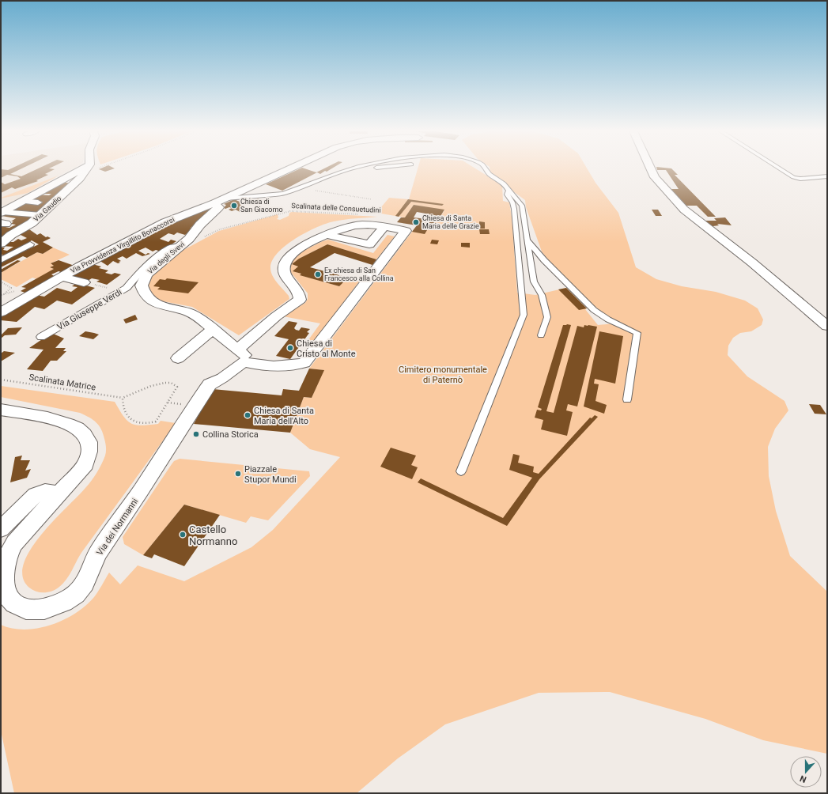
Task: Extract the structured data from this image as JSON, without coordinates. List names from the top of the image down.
{
  "streets": {
    "street": [
      "Via Gaudio",
      "Via Provvidenza Virgillito Bonaccorsi",
      "Via degli Svevi",
      "Via Giuseppe Verdi",
      "Via dei Normanni"
    ],
    "path": ["Scalinata delle Consuetudini", "Scalinata Matrice"]
  },
  "crossings": [
    ["Via Provvidenza Virgillito Bonaccorsi", "Via degli Svevi"],
    ["Via degli Svevi", "Via Giuseppe Verdi"],
    ["Via degli Svevi", "Via dei Normanni"]
  ],
  "parks": ["Cimitero monumentale di Paternò"],
  "places": [
    "Chiesa di San Giacomo",
    "Chiesa di Santa Maria delle Grazie",
    "Ex chiesa di San Francesco alla Collina",
    "Chiesa di Cristo al Monte",
    "Chiesa di Santa Maria dell'Alto",
    "Collina Storica",
    "Piazzale Stupor Mundi",
    "Castello Normanno"
  ],
  "north": "bottom"
}
